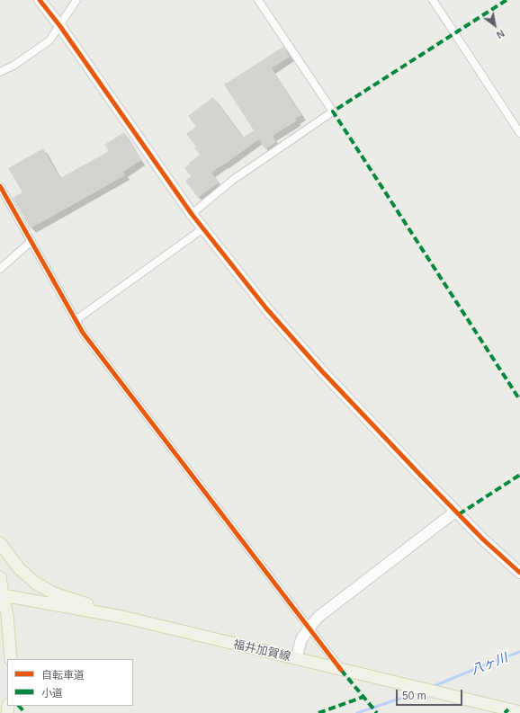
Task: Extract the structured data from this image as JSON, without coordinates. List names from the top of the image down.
{
  "streets": {
    "main road": ["福井加賀線"]
  },
  "water": ["八ヶ川"],
  "legend": ["自転車道", "小道"],
  "scale_bar": "50 m",
  "north": "bottom right"
}
